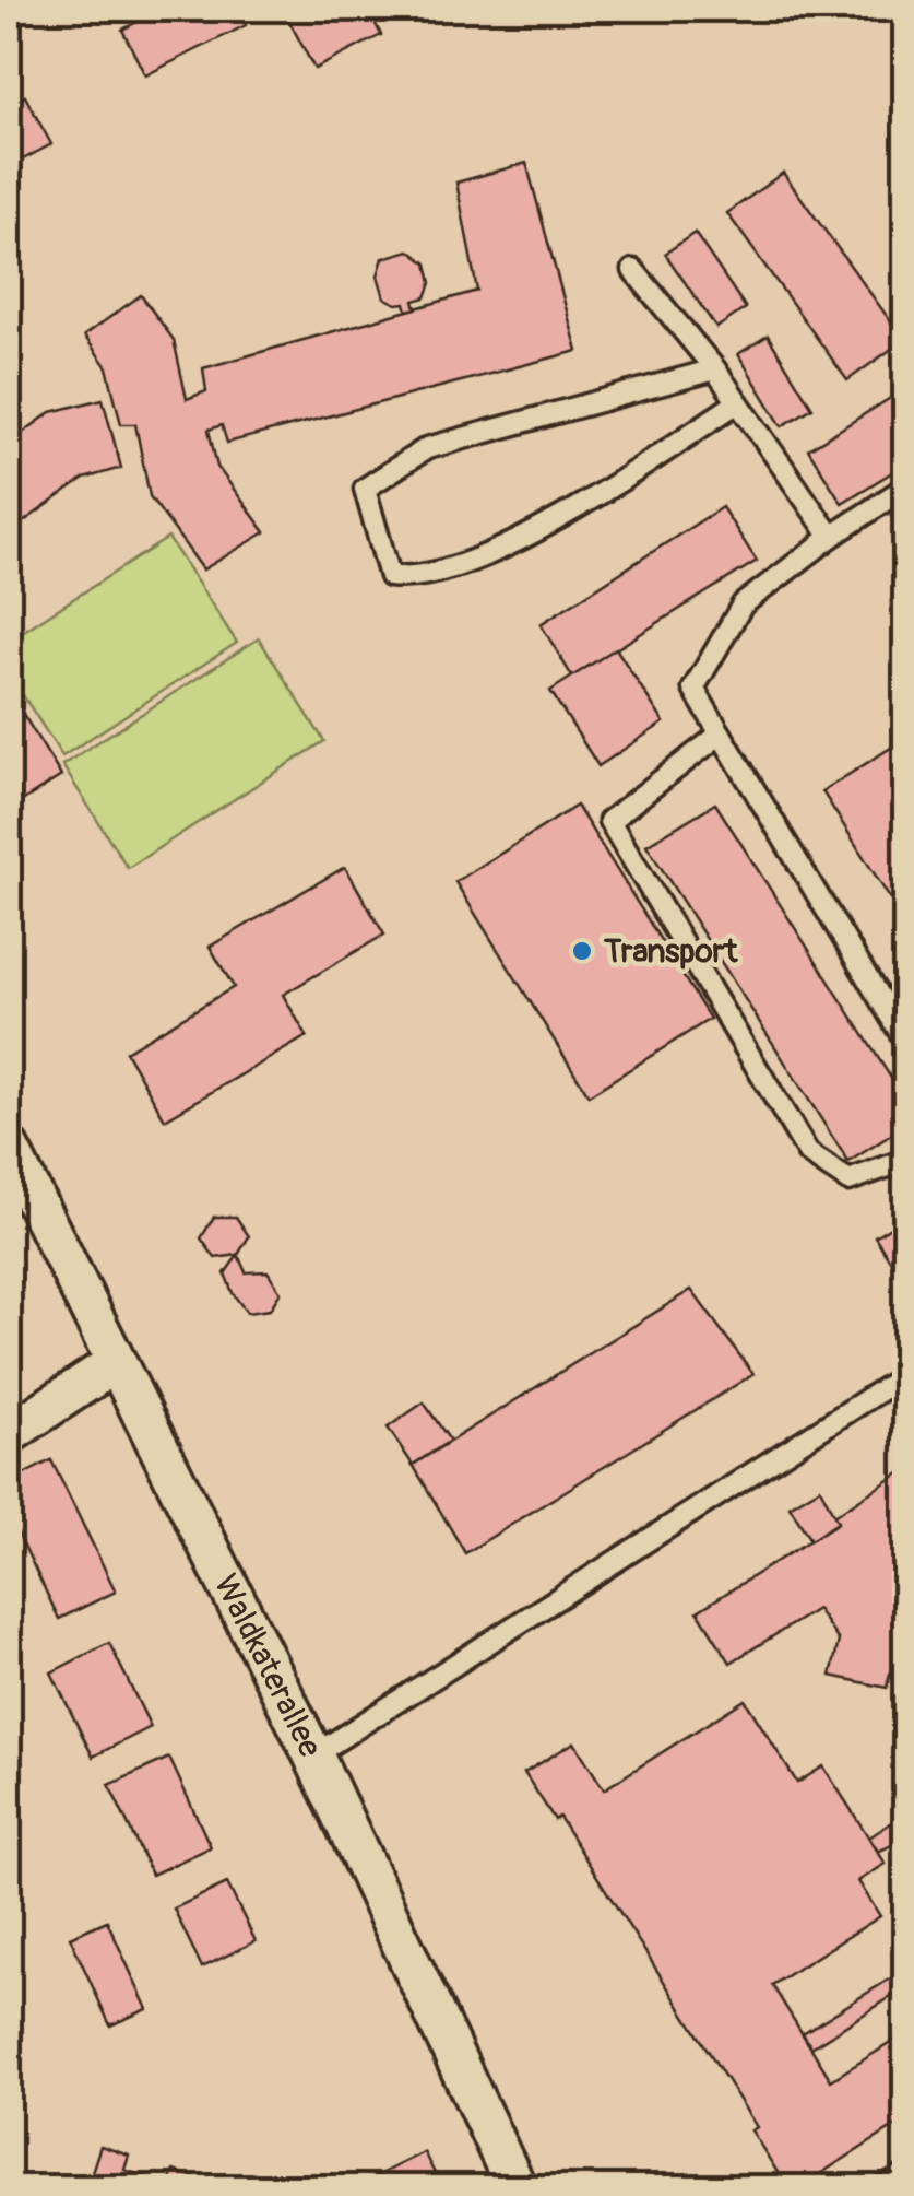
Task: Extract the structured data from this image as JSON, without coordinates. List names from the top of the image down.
{
  "streets": {
    "street": ["Waldkaterallee"]
  },
  "places": ["Transport"]
}
